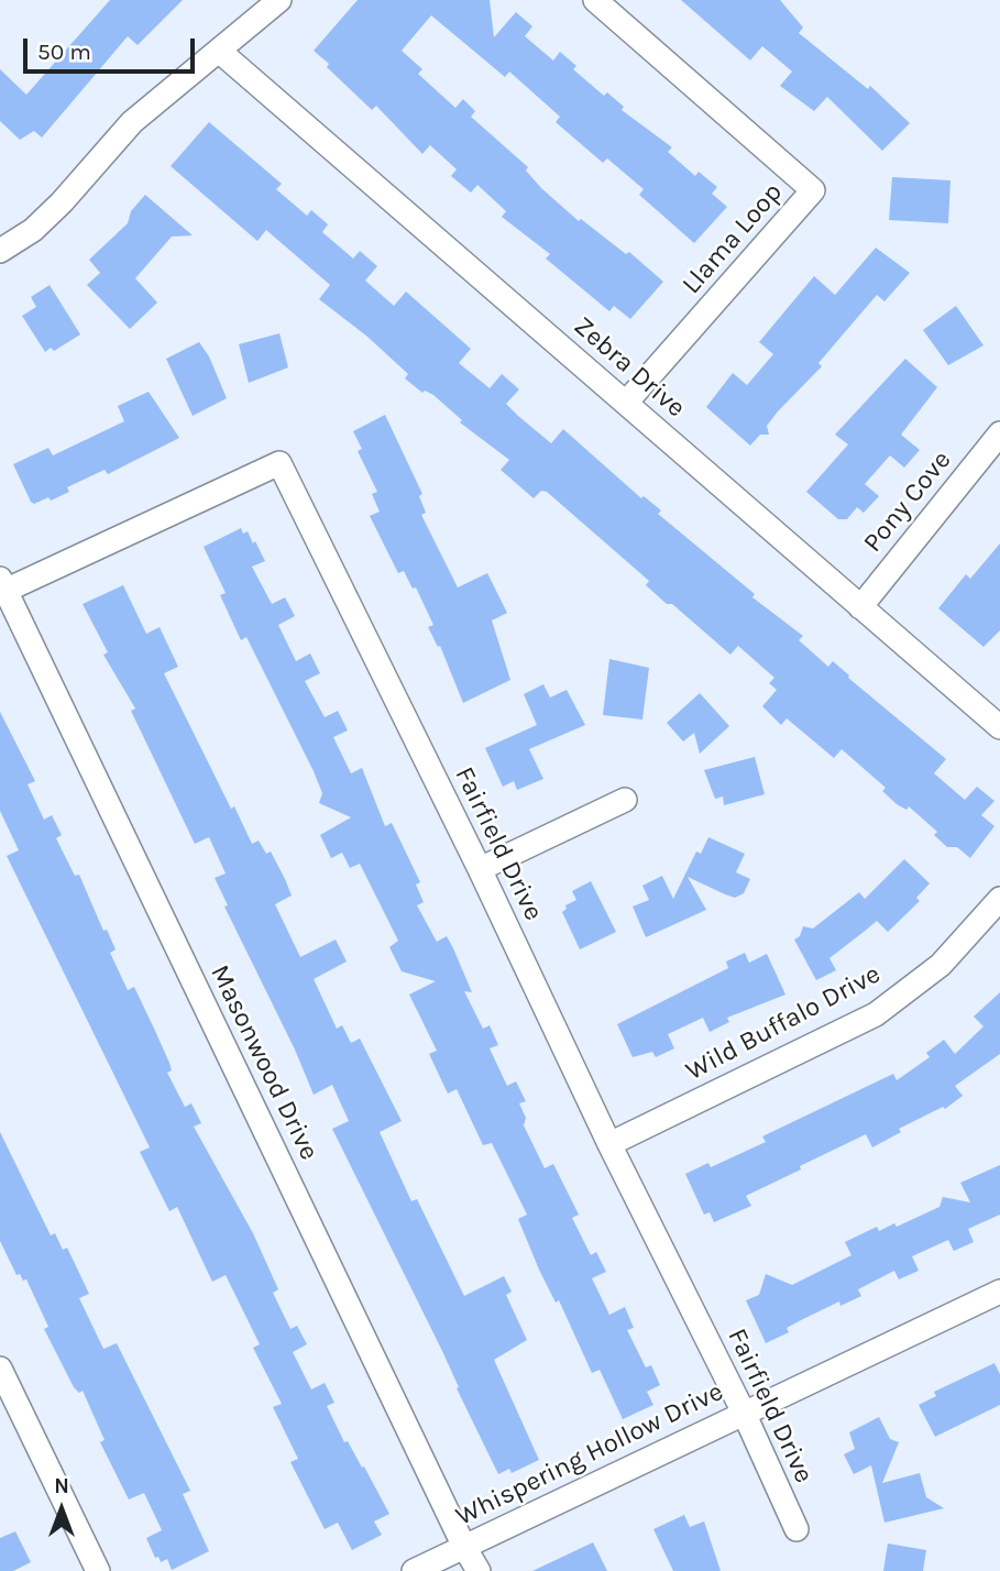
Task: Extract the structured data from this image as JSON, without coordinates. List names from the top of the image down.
{
  "streets": {
    "street": [
      "Llama Loop",
      "Zebra Drive",
      "Pony Cove",
      "Fairfield Drive",
      "Wild Buffalo Drive",
      "Masonwood Drive",
      "Whispering Hollow Drive"
    ]
  },
  "crossings": [
    ["Llama Loop", "Zebra Drive"],
    ["Zebra Drive", "Pony Cove"],
    ["Fairfield Drive", "Wild Buffalo Drive"],
    ["Fairfield Drive", "Masonwood Drive"],
    ["Fairfield Drive", "Whispering Hollow Drive"],
    ["Masonwood Drive", "Whispering Hollow Drive"]
  ],
  "scale_bar": "50 m",
  "north": "top"
}
